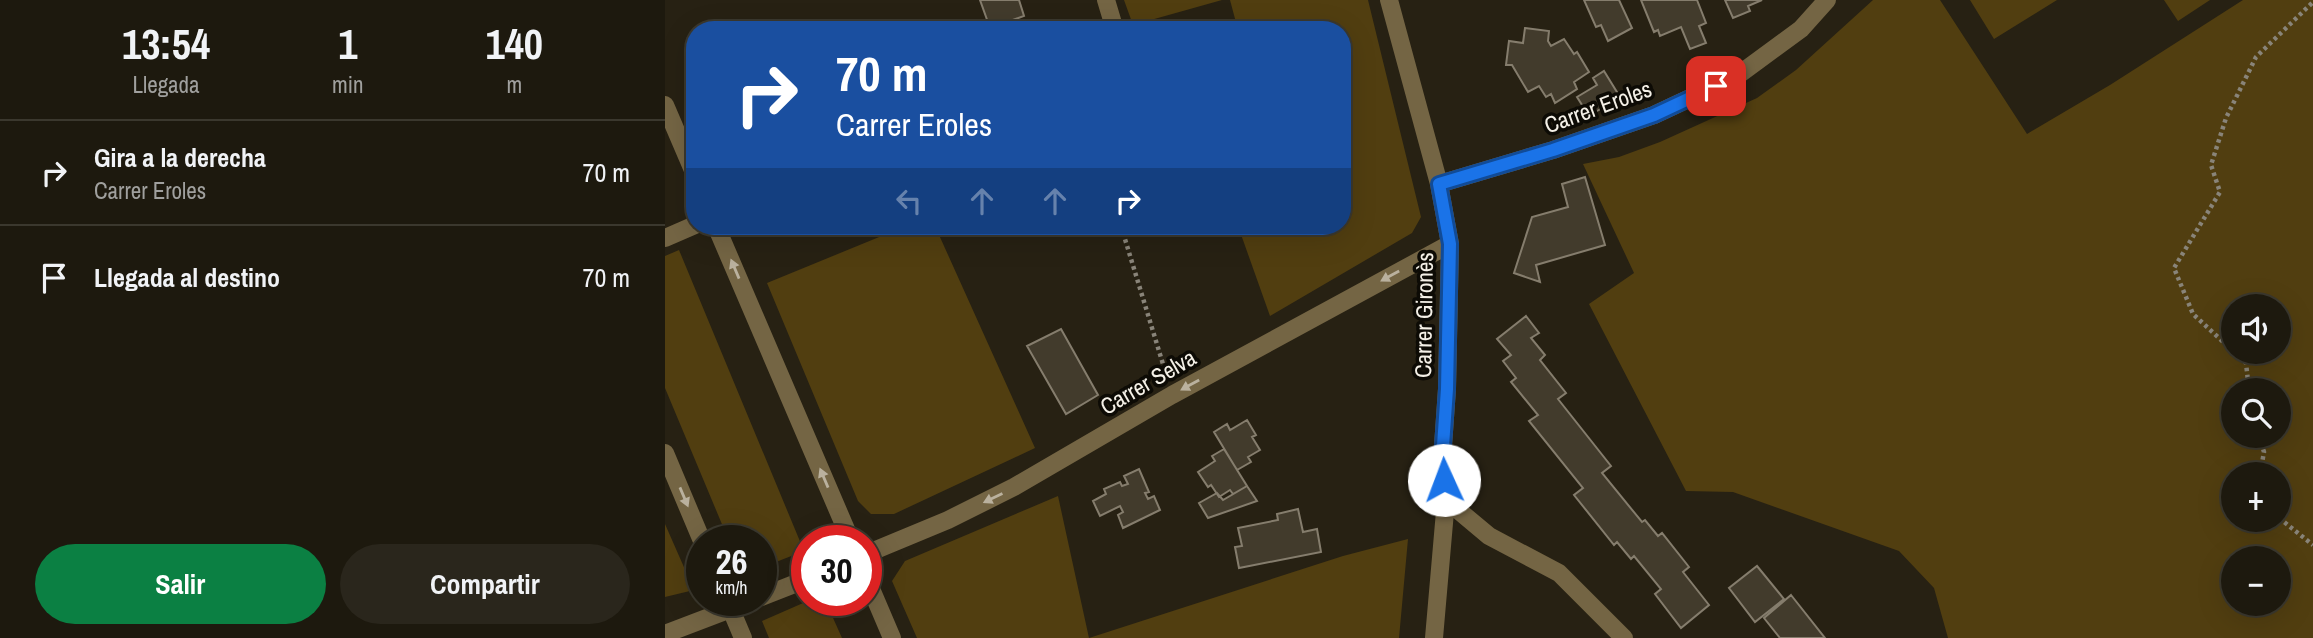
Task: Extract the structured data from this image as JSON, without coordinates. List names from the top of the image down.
{
  "streets": {
    "street": ["Carrer Eroles", "Carrer Gironès", "Carrer Selva"]
  },
  "crossings": [
    ["Carrer Eroles", "Carrer Gironès"],
    ["Carrer Gironès", "Carrer Selva"]
  ],
  "one_way": ["Carrer Selva"],
  "page": {
    "eta": [
      "13:54",
      "Llegada",
      "1",
      "min",
      "140",
      "m"
    ],
    "turn": ["70 m", "Carrer Eroles"],
    "list": [
      {
        "name": "Gira a la derecha",
        "note": "Carrer Eroles",
        "value": "70 m"
      },
      {
        "name": "Llegada al destino",
        "value": "70 m"
      }
    ],
    "map_buttons": ["+", "−"],
    "speed": "26 km/h",
    "limit": "30",
    "buttons": ["Salir", "Compartir"]
  }
}
